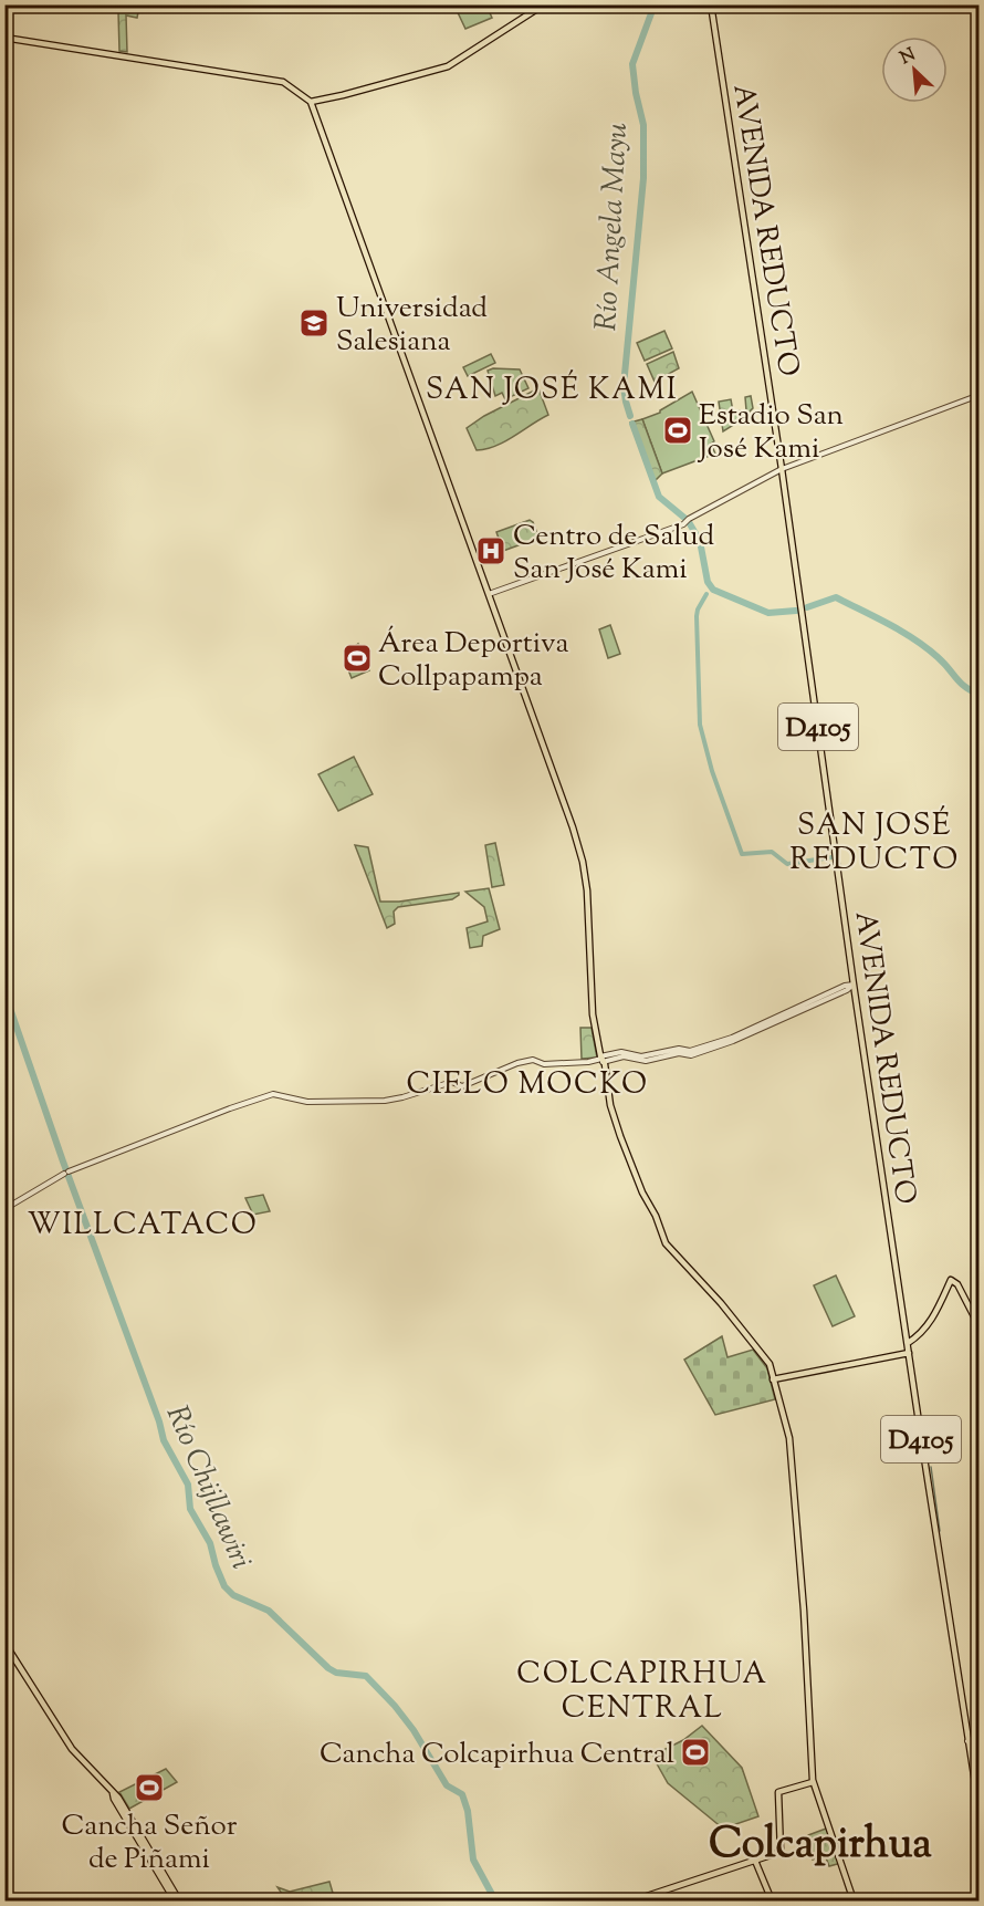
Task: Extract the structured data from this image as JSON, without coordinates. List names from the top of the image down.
{
  "streets": {
    "main road": ["AVENIDA REDUCTO", "D4105"]
  },
  "crossings": [
    ["AVENIDA REDUCTO", "D4105"]
  ],
  "districts": [
    "SAN JOSÉ KAMI",
    "SAN JOSÉ REDUCTO",
    "CIELO MOCKO",
    "WILLCATACO",
    "COLCAPIRHUA CENTRAL",
    "Colcapirhua"
  ],
  "water": ["Río Angela Mayu", "Río Chijllawiri"],
  "places": {
    "school or university": ["Universidad Salesiana"],
    "sports": [
      "Estadio San José Kami",
      "Área Deportiva Collpapampa",
      "Cancha Colcapirhua Central",
      "Cancha Señor de Piñami"
    ],
    "hospital": ["Centro de Salud San José Kami"]
  },
  "north": "top left"
}
